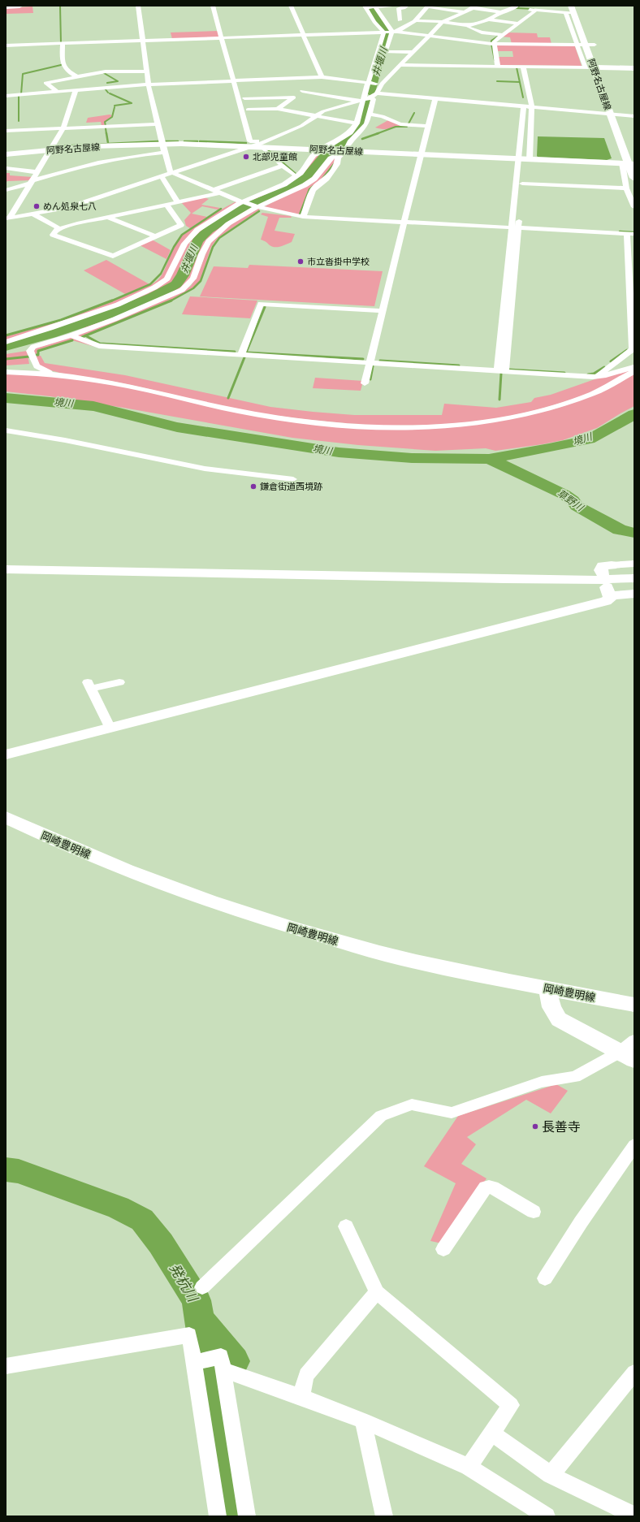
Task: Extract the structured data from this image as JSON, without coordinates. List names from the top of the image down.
{
  "streets": {
    "main road": ["阿野名古屋線", "岡崎豊明線"]
  },
  "water": [
    "井堰川",
    "境川",
    "草野川",
    "発杭川"
  ],
  "places": [
    "北部児童館",
    "めん処泉七八",
    "市立沓掛中学校",
    "鎌倉街道西境跡",
    "長善寺"
  ]
}
